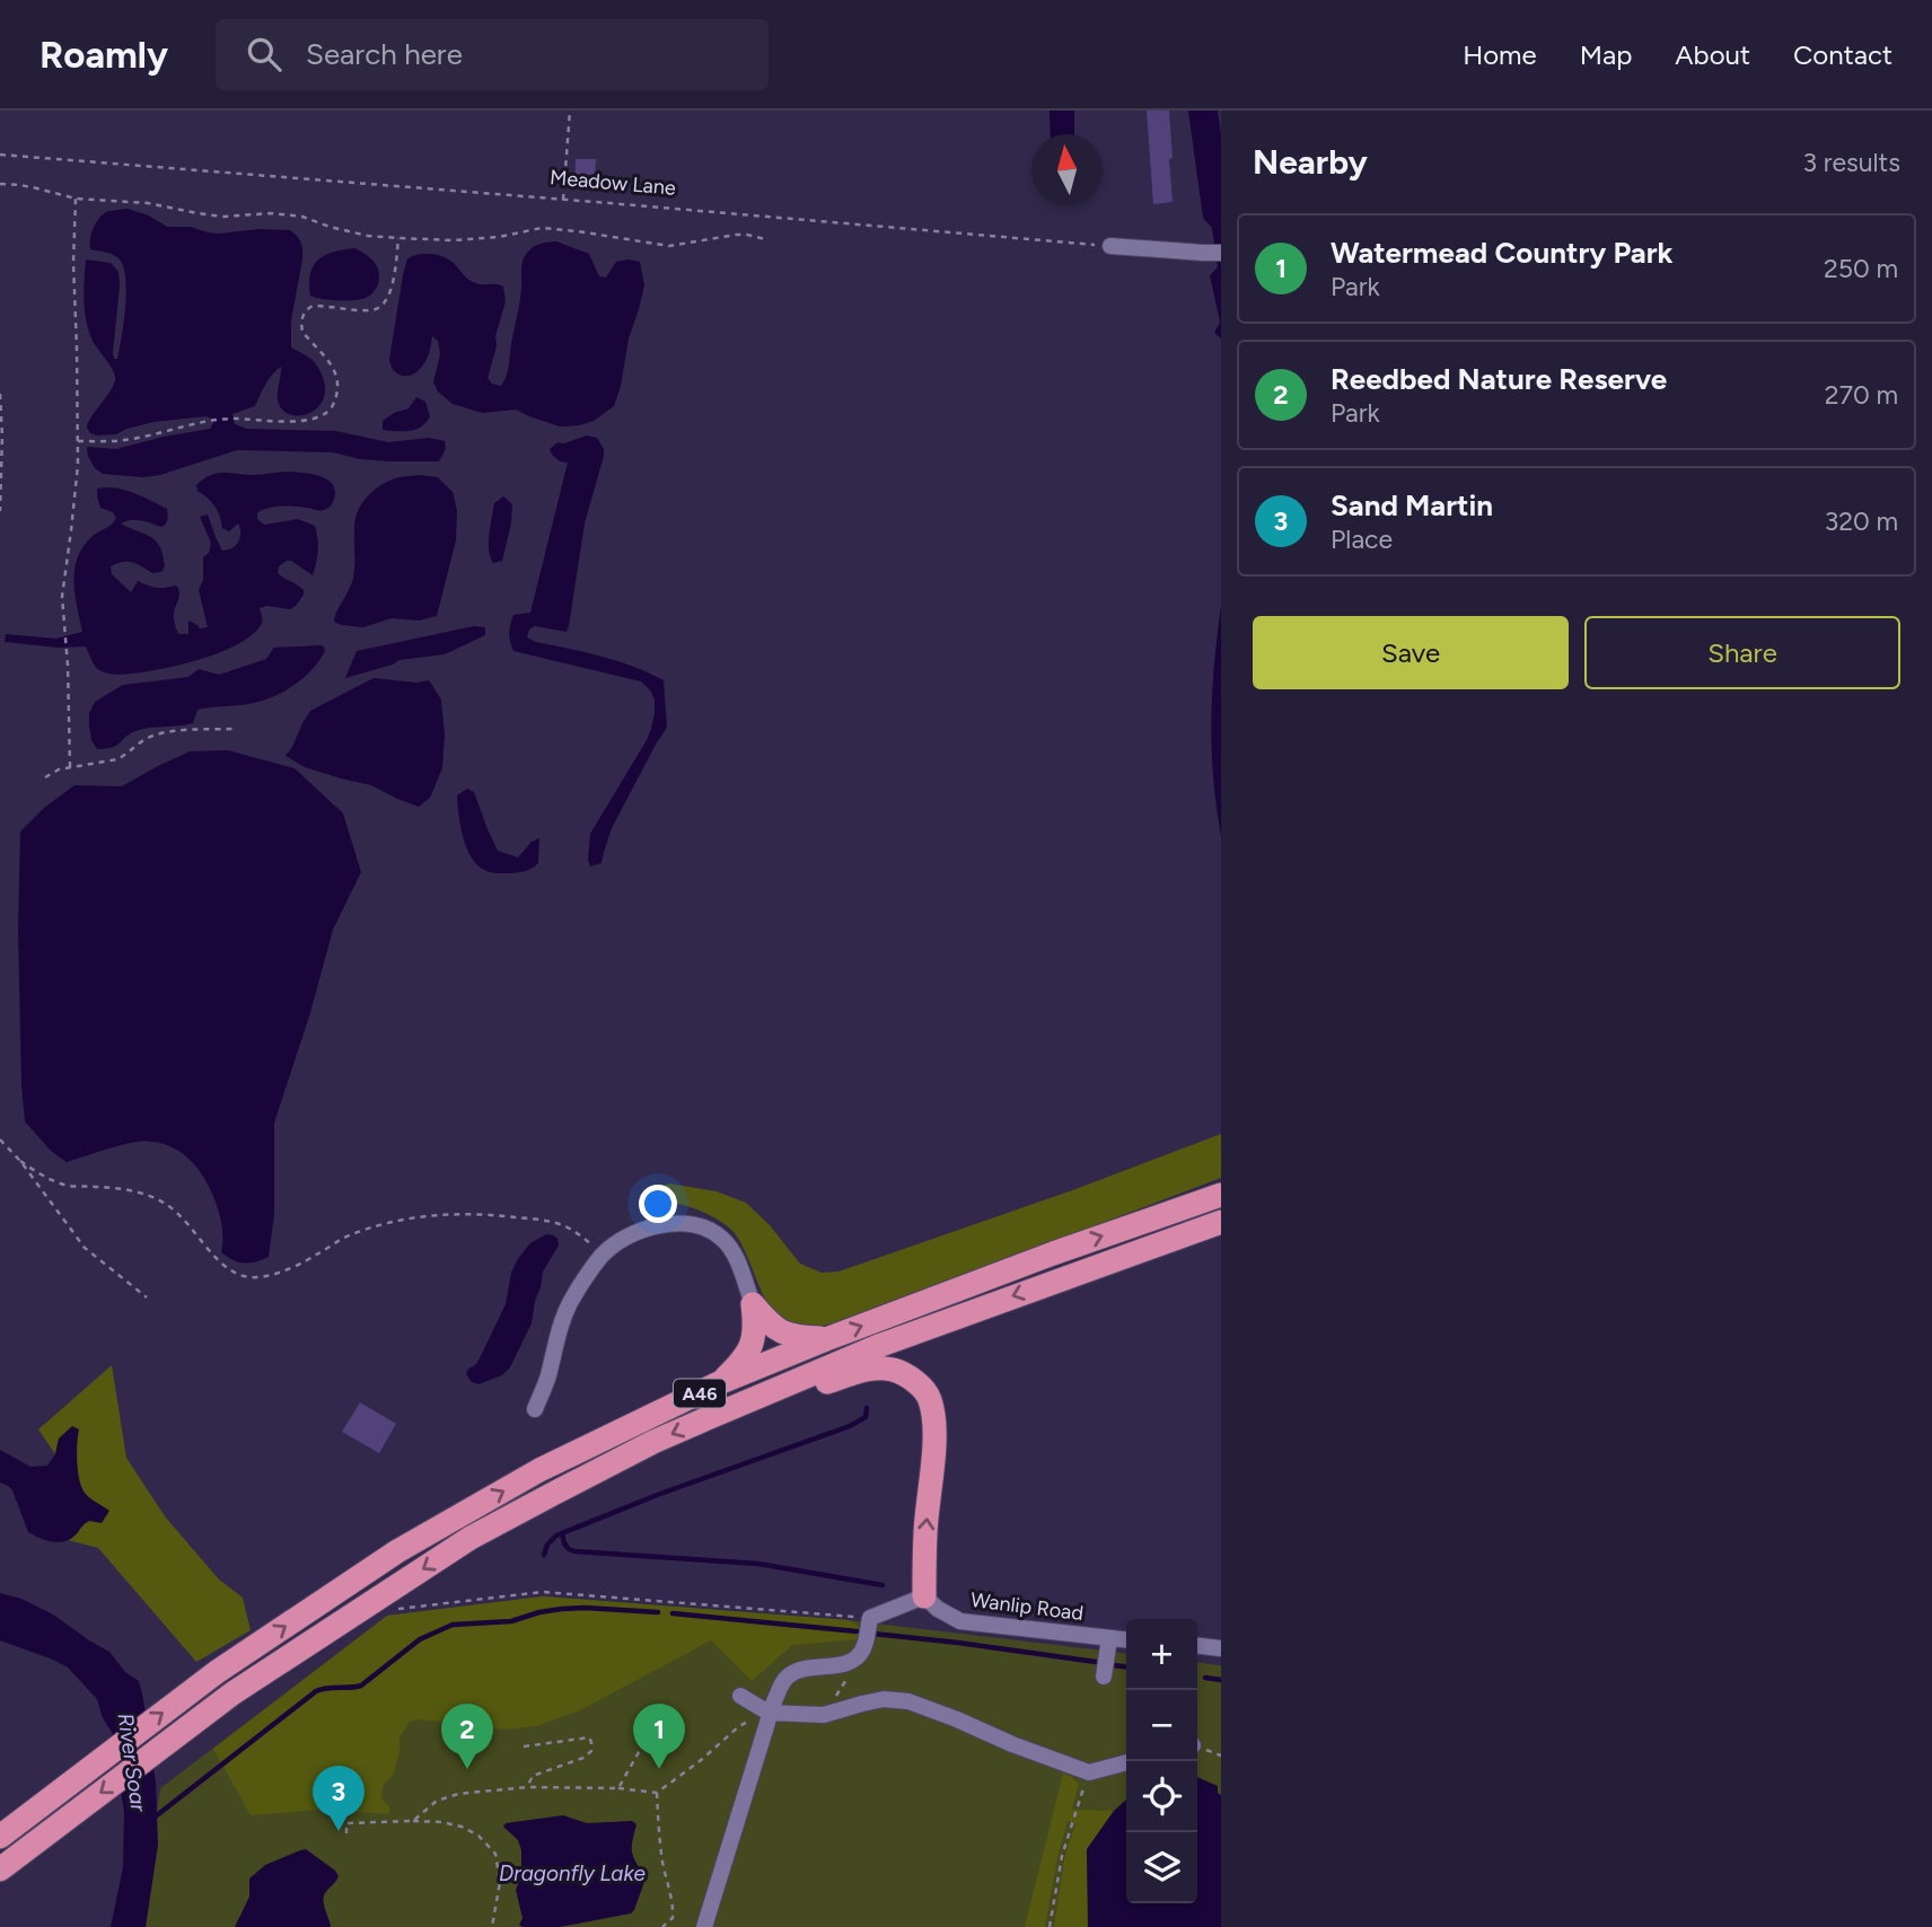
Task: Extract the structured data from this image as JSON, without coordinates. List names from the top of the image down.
{
  "streets": {
    "highway": ["A46"],
    "street": ["Wanlip Road"],
    "path": ["Meadow Lane"]
  },
  "water": ["River Soar", "Dragonfly Lake"],
  "north": "top",
  "page": {
    "header": "Roamly",
    "search": "Search here",
    "nav": [
      "Home",
      "Map",
      "About",
      "Contact"
    ],
    "heading": ["Nearby", "3 results"],
    "list": [
      {
        "mark": "1",
        "name": "Watermead Country Park",
        "note": "Park",
        "value": "250 m"
      },
      {
        "mark": "2",
        "name": "Reedbed Nature Reserve",
        "note": "Park",
        "value": "270 m"
      },
      {
        "mark": "3",
        "name": "Sand Martin",
        "note": "Place",
        "value": "320 m"
      }
    ],
    "buttons": ["Save", "Share"],
    "map_buttons": ["+", "−"],
    "pins": ["1", "2", "3"]
  }
}
